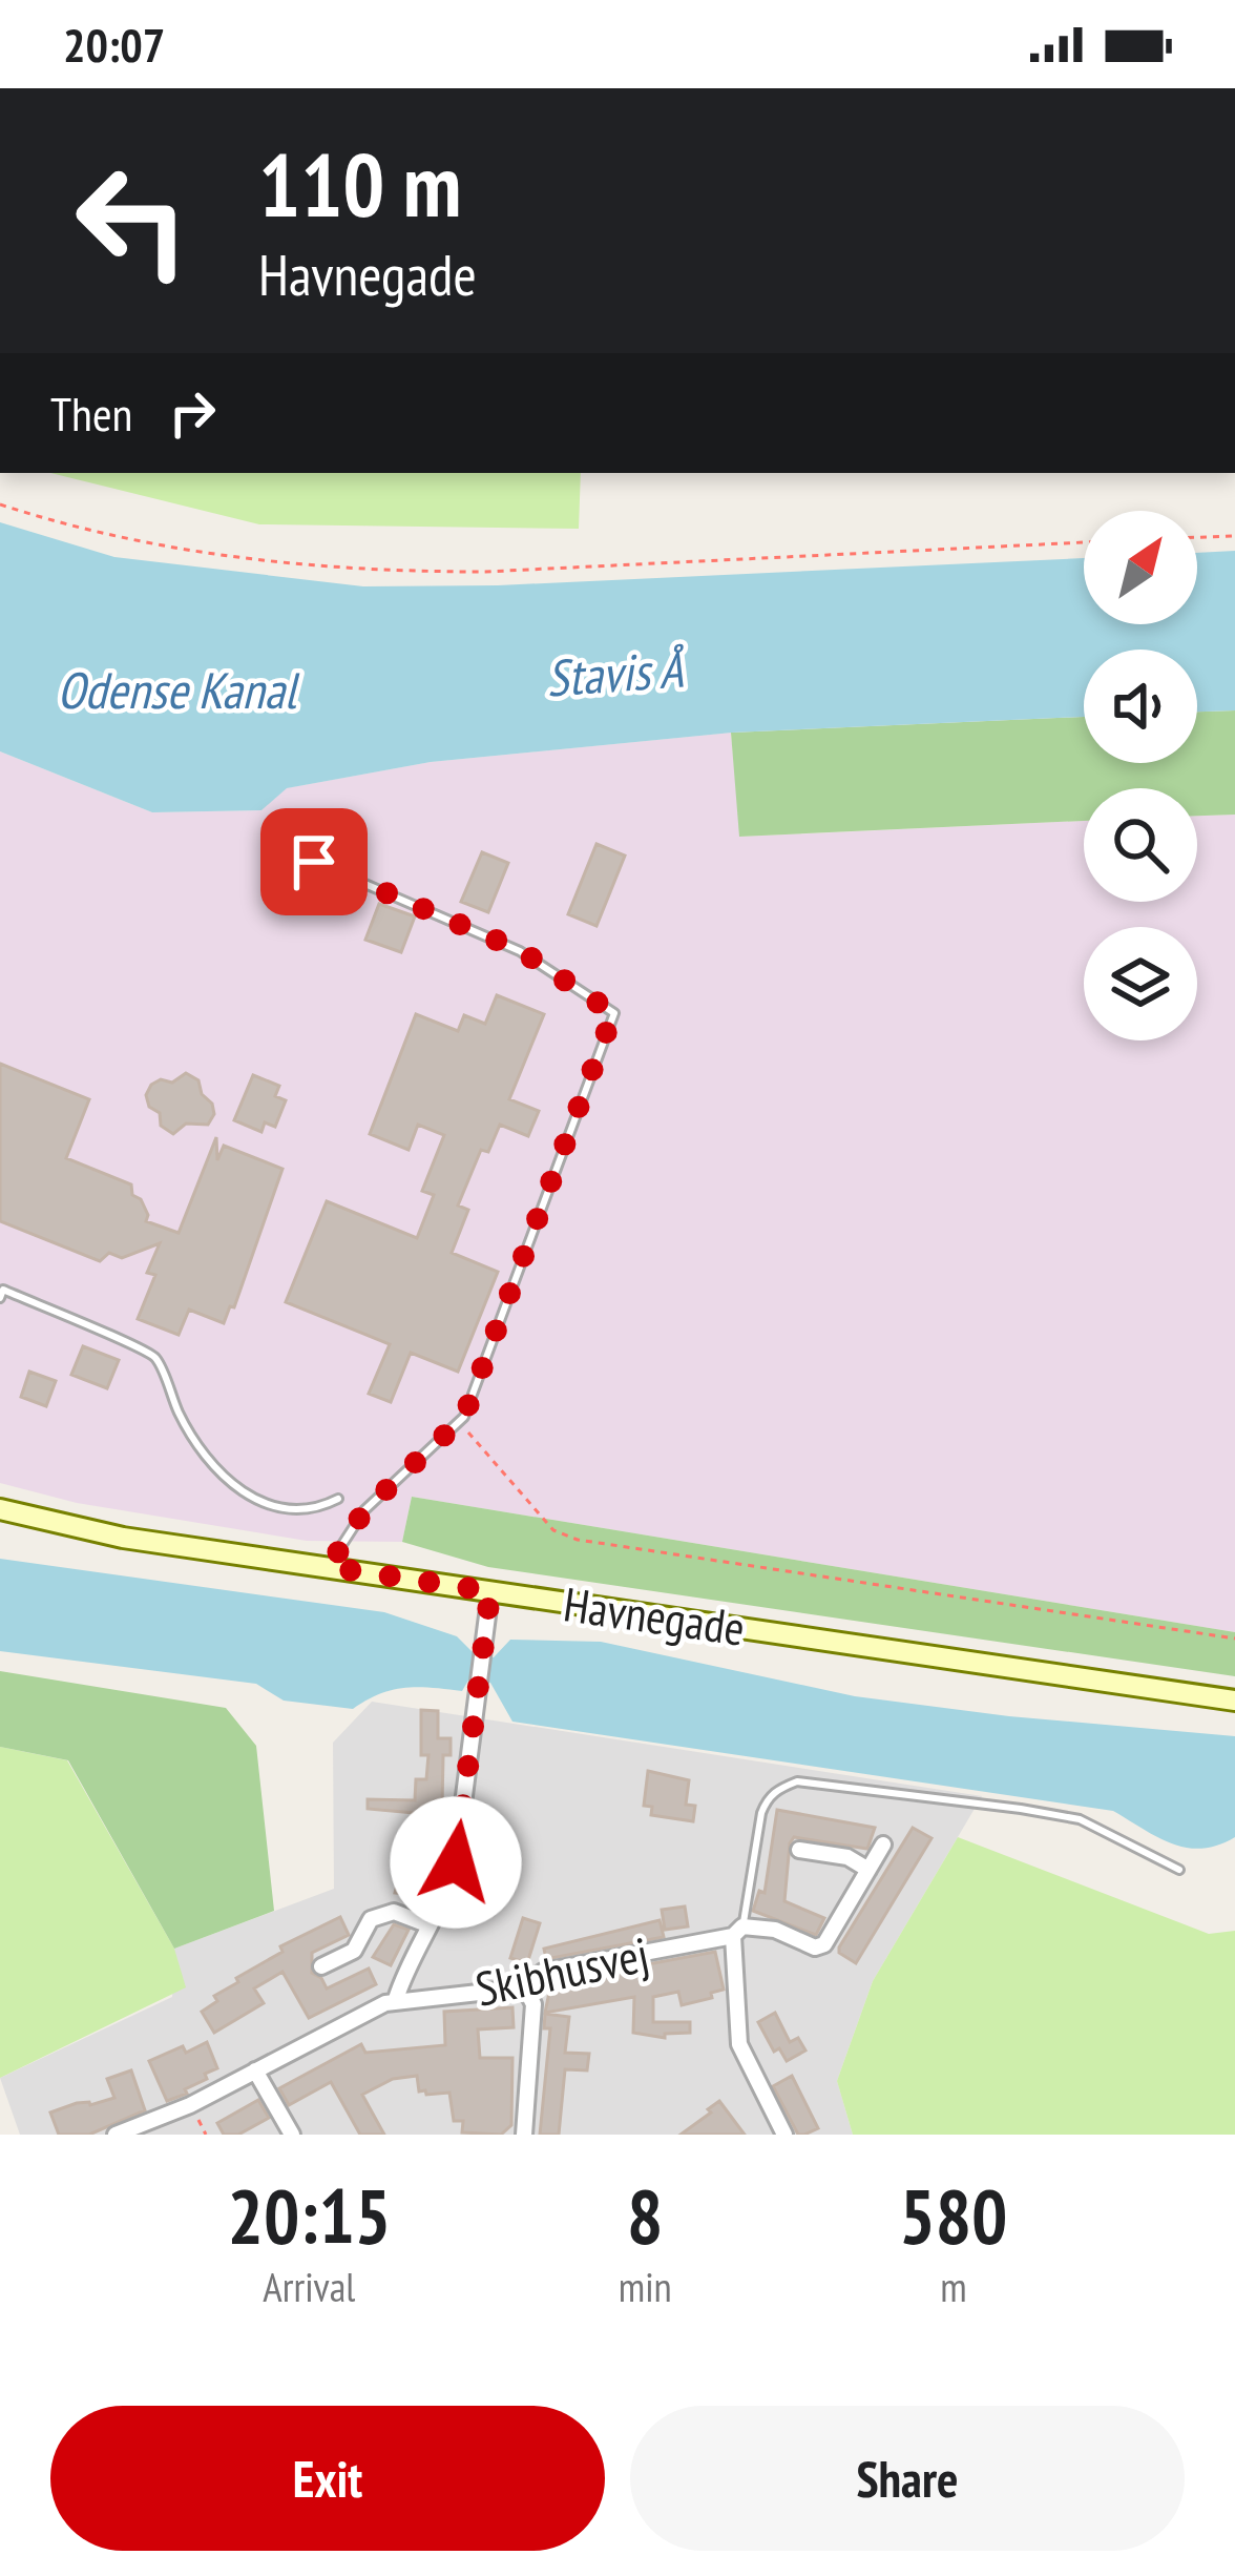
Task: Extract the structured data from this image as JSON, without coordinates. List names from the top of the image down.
{
  "streets": {
    "street": ["Havnegade", "Skibhusvej"]
  },
  "water": ["Stavis Å", "Odense Kanal"],
  "north": "top right",
  "page": {
    "status": "20:07",
    "turn": ["110 m", "Havnegade"],
    "then": "Then",
    "eta": [
      "20:15",
      "Arrival",
      "8",
      "min",
      "580",
      "m"
    ],
    "buttons": ["Exit", "Share"]
  }
}
